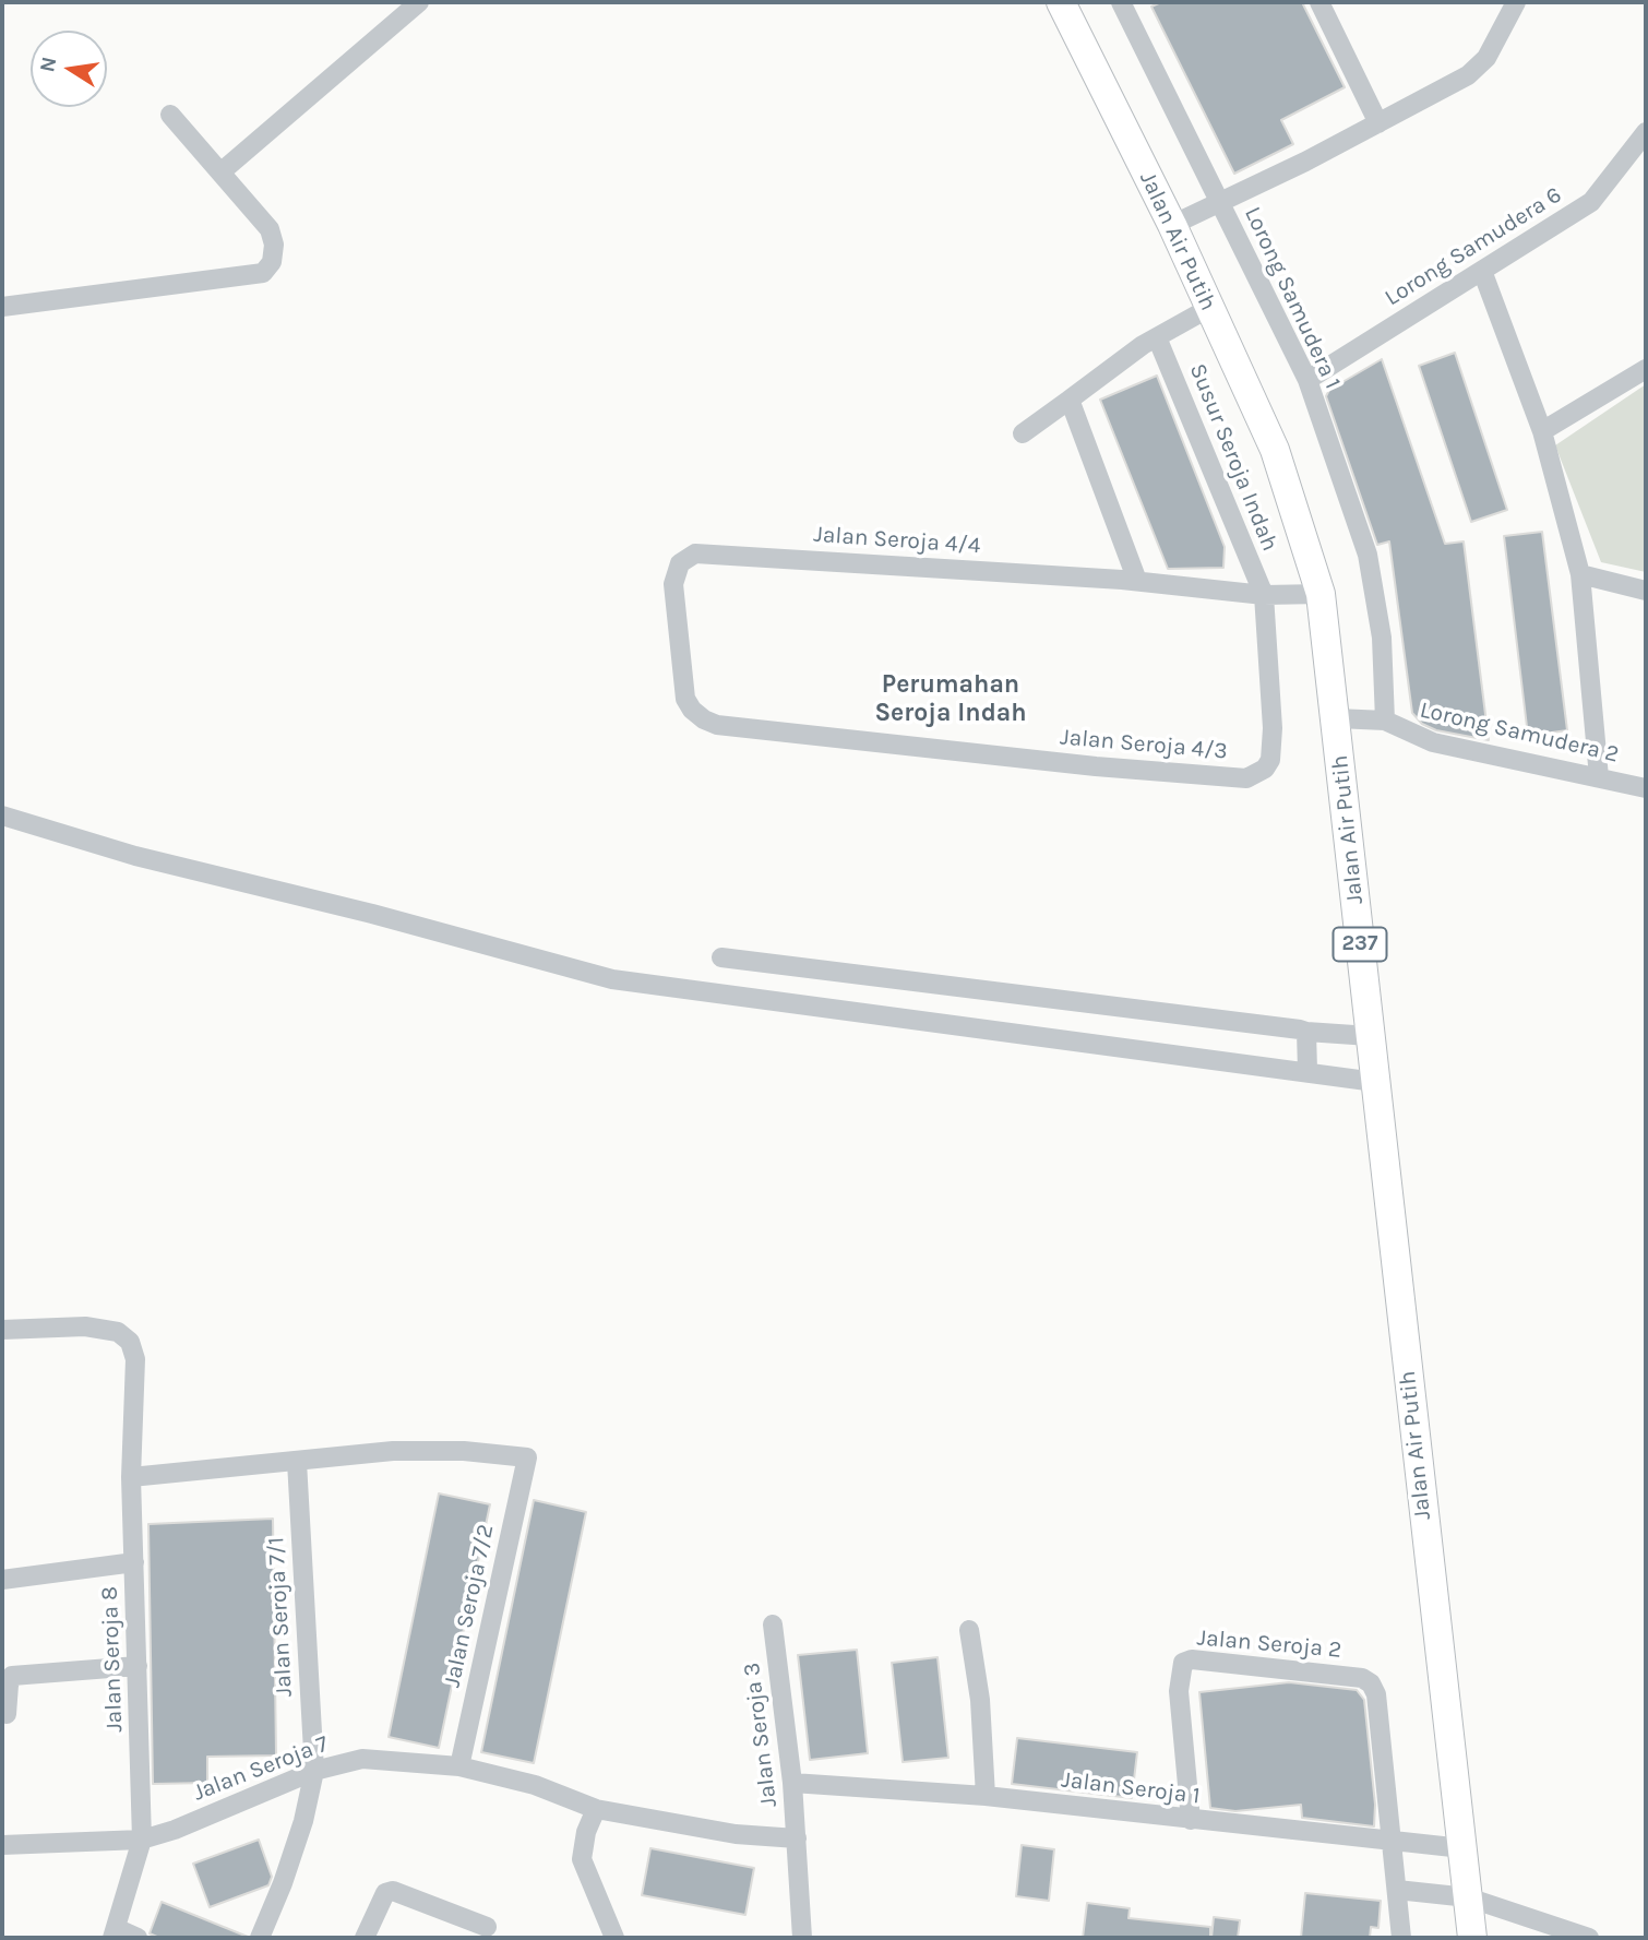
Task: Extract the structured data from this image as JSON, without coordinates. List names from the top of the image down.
{
  "streets": {
    "main road": ["Jalan Air Putih", "237"],
    "street": [
      "Lorong Samudera 6",
      "Lorong Samudera 1",
      "Susur Seroja Indah",
      "Jalan Seroja 4/4",
      "Lorong Samudera 2",
      "Jalan Seroja 4/3",
      "Jalan Seroja 7/2",
      "Jalan Seroja 7/1",
      "Jalan Seroja 2",
      "Jalan Seroja 8",
      "Jalan Seroja 3",
      "Jalan Seroja 7",
      "Jalan Seroja 1"
    ]
  },
  "crossings": [
    ["Jalan Air Putih", "Jalan Seroja 4/4"],
    ["Jalan Air Putih", "Lorong Samudera 2"],
    ["Jalan Air Putih", "Jalan Seroja 1"],
    ["Lorong Samudera 6", "Lorong Samudera 1"],
    ["Lorong Samudera 1", "Lorong Samudera 2"],
    ["Susur Seroja Indah", "Jalan Seroja 4/4"],
    ["Susur Seroja Indah", "Jalan Seroja 4/3"],
    ["Jalan Seroja 4/4", "Jalan Seroja 4/3"],
    ["Jalan Seroja 7/2", "Jalan Seroja 7/1"],
    ["Jalan Seroja 7/2", "Jalan Seroja 7"],
    ["Jalan Seroja 7/1", "Jalan Seroja 7"],
    ["Jalan Seroja 2", "Jalan Seroja 1"],
    ["Jalan Seroja 8", "Jalan Seroja 7"],
    ["Jalan Seroja 3", "Jalan Seroja 7"],
    ["Jalan Seroja 3", "Jalan Seroja 1"]
  ],
  "districts": ["Perumahan Seroja Indah"],
  "north": "left"
}
